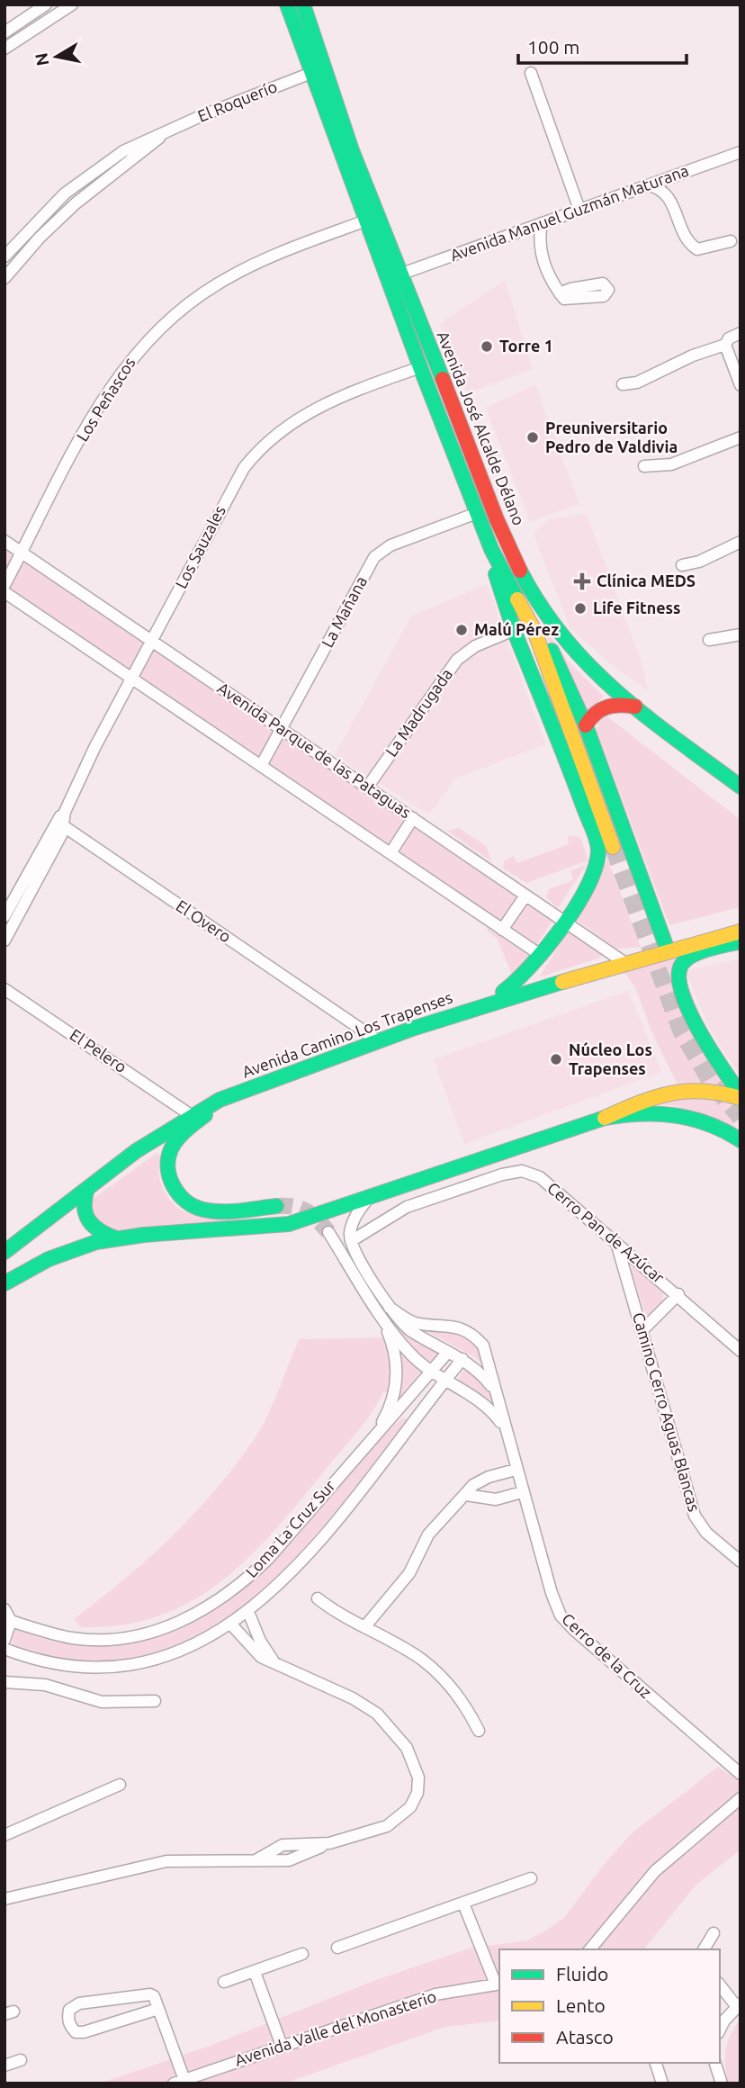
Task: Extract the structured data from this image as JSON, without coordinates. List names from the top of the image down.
{
  "streets": {
    "main road": ["Avenida José Alcalde Délano", "Avenida Camino Los Trapenses"],
    "street": [
      "El Roquerío",
      "Avenida Manuel Guzmán Maturana",
      "Los Peñascos",
      "Los Sauzales",
      "La Mañana",
      "La Madrugada",
      "Avenida Parque de las Pataguas",
      "El Overo",
      "El Pelero",
      "Cerro Pan de Azúcar",
      "Camino Cerro Aguas Blancas",
      "Loma La Cruz Sur",
      "Cerro de la Cruz",
      "Avenida Valle del Monasterio"
    ]
  },
  "crossings": [
    ["El Roquerío", "Avenida José Alcalde Délano"],
    ["Avenida Manuel Guzmán Maturana", "Avenida José Alcalde Délano"],
    ["Los Peñascos", "Avenida José Alcalde Délano"],
    ["Los Peñascos", "Avenida Parque de las Pataguas"],
    ["Avenida José Alcalde Délano", "Los Sauzales"],
    ["Avenida José Alcalde Délano", "La Mañana"],
    ["Los Sauzales", "Avenida Parque de las Pataguas"],
    ["Los Sauzales", "El Overo"],
    ["La Mañana", "Avenida Parque de las Pataguas"],
    ["La Madrugada", "Avenida Parque de las Pataguas"],
    ["Avenida Parque de las Pataguas", "Avenida Camino Los Trapenses"],
    ["El Overo", "Avenida Camino Los Trapenses"],
    ["Avenida Camino Los Trapenses", "El Pelero"],
    ["Cerro Pan de Azúcar", "Camino Cerro Aguas Blancas"],
    ["Loma La Cruz Sur", "Cerro de la Cruz"]
  ],
  "places": {
    "other": [
      "Torre 1",
      "Preuniversitario Pedro de Valdivia",
      "Life Fitness",
      "Malú Pérez",
      "Núcleo Los Trapenses"
    ],
    "health": ["Clínica MEDS"]
  },
  "legend": ["Fluido", "Lento", "Atasco"],
  "scale_bar": "100 m",
  "north": "left"
}
